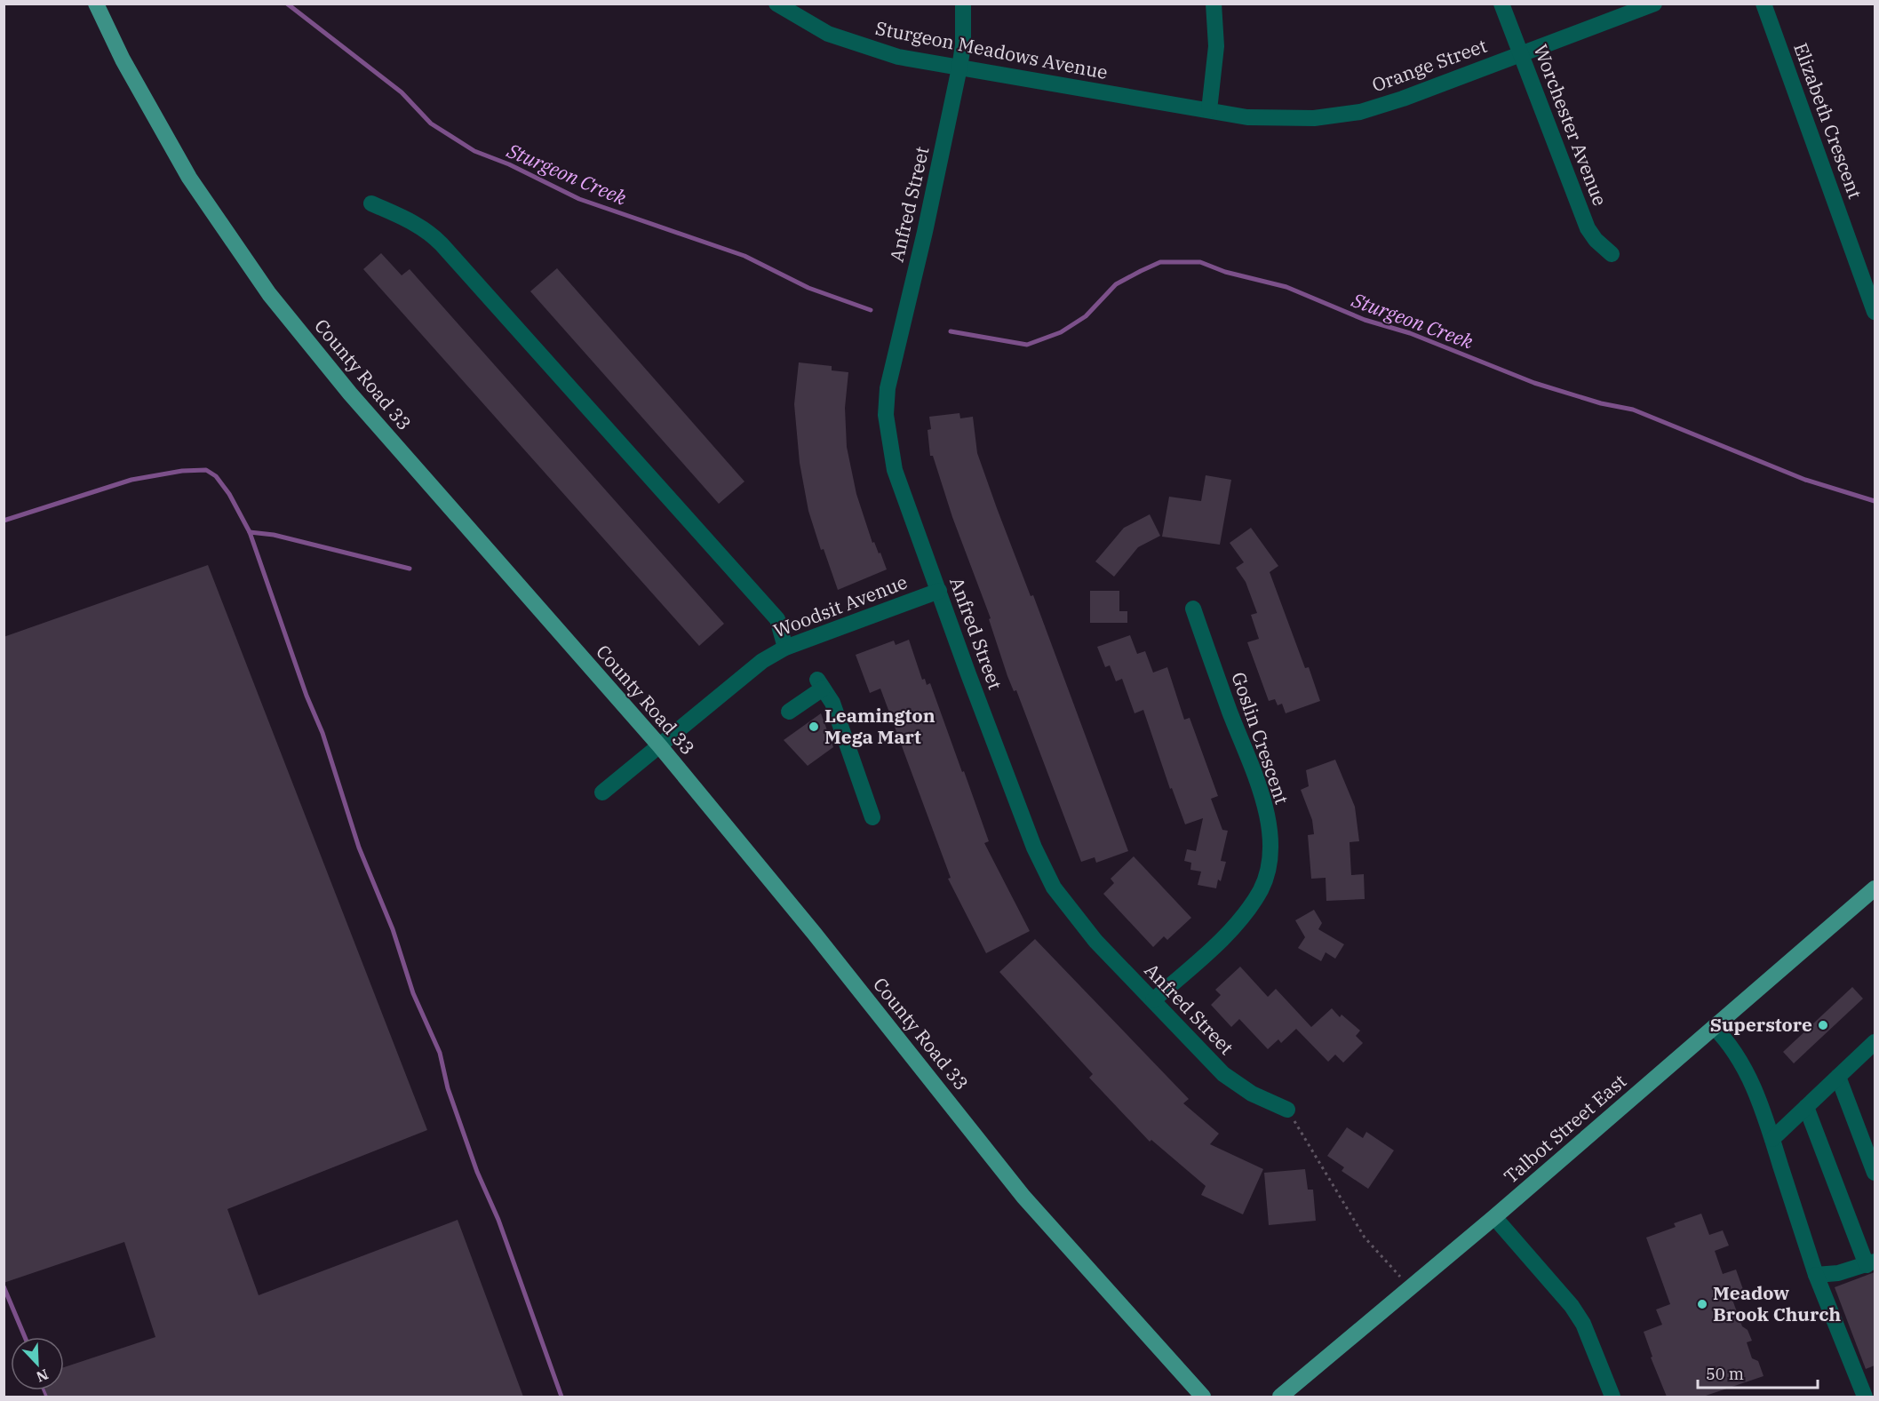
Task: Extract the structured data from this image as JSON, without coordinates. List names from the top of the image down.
{
  "streets": {
    "main road": ["County Road 33", "Talbot Street East"],
    "street": [
      "Sturgeon Meadows Avenue",
      "Orange Street",
      "Elizabeth Crescent",
      "Worchester Avenue",
      "Anfred Street",
      "Woodsit Avenue",
      "Goslin Crescent"
    ]
  },
  "crossings": [
    ["Sturgeon Meadows Avenue", "Orange Street"],
    ["Sturgeon Meadows Avenue", "Anfred Street"],
    ["Orange Street", "Worchester Avenue"],
    ["Anfred Street", "Woodsit Avenue"],
    ["Anfred Street", "Goslin Crescent"],
    ["County Road 33", "Woodsit Avenue"]
  ],
  "water": ["Sturgeon Creek"],
  "places": ["Leamington Mega Mart", "Superstore", "Meadow Brook Church"],
  "scale_bar": "50 m",
  "north": "bottom right"
}
